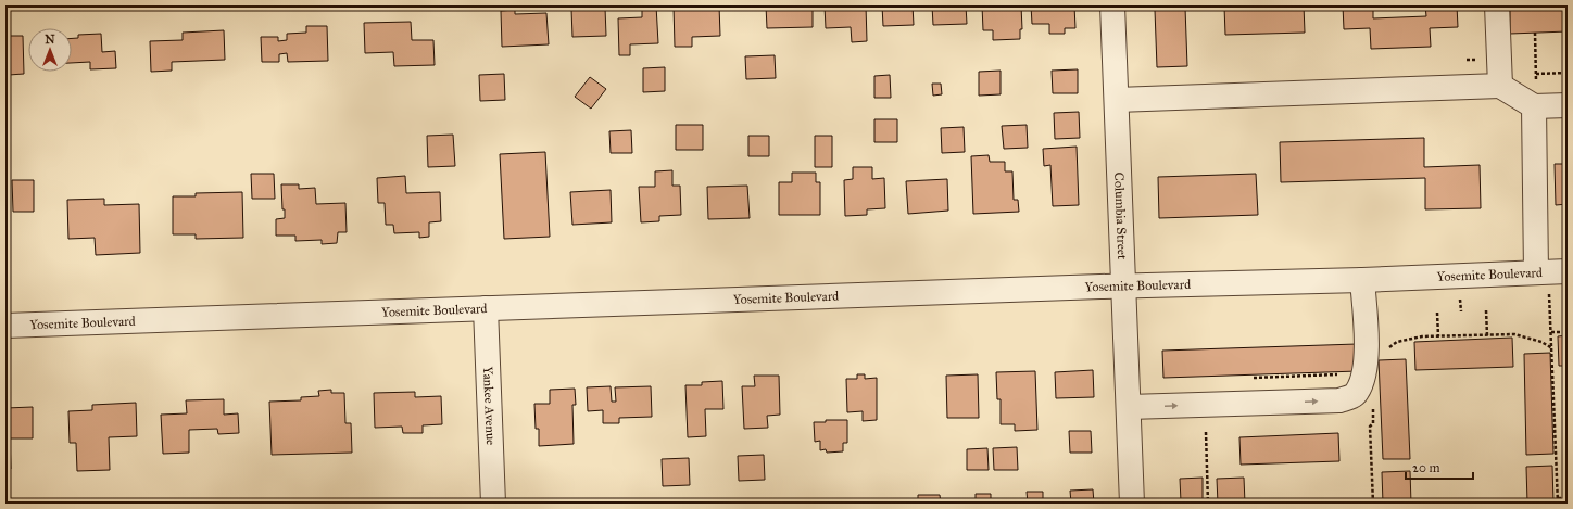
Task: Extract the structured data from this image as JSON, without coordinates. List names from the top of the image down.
{
  "streets": {
    "street": ["Columbia Street", "Yosemite Boulevard", "Yankee Avenue"]
  },
  "crossings": [
    ["Columbia Street", "Yosemite Boulevard"],
    ["Yosemite Boulevard", "Yankee Avenue"]
  ],
  "scale_bar": "20 m",
  "north": "top"
}
